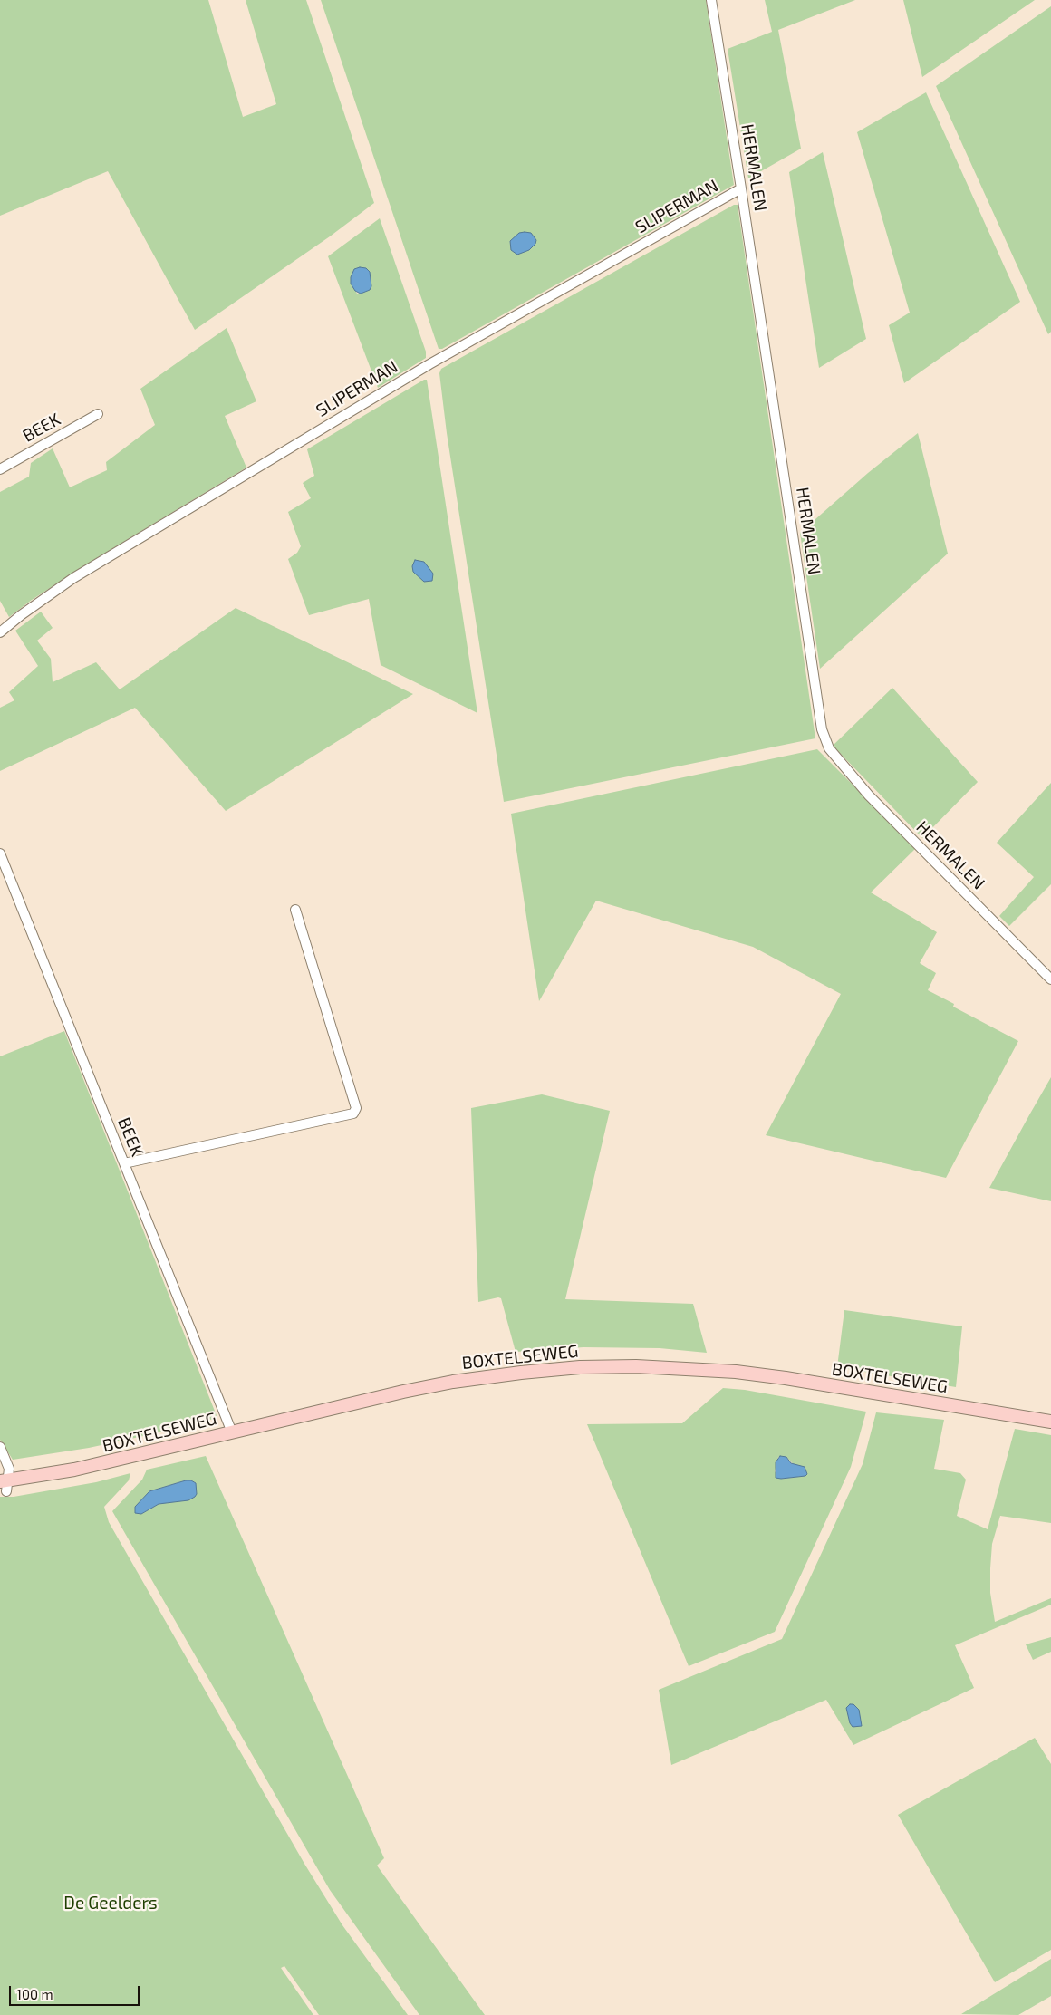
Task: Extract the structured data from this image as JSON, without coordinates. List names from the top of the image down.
{
  "streets": {
    "main road": ["BOXTELSEWEG"],
    "street": ["HERMALEN", "SLIPERMAN", "BEEK"]
  },
  "crossings": [
    ["HERMALEN", "SLIPERMAN"],
    ["BEEK", "BOXTELSEWEG"]
  ],
  "parks": ["De Geelders"],
  "scale_bar": "100 m"
}
